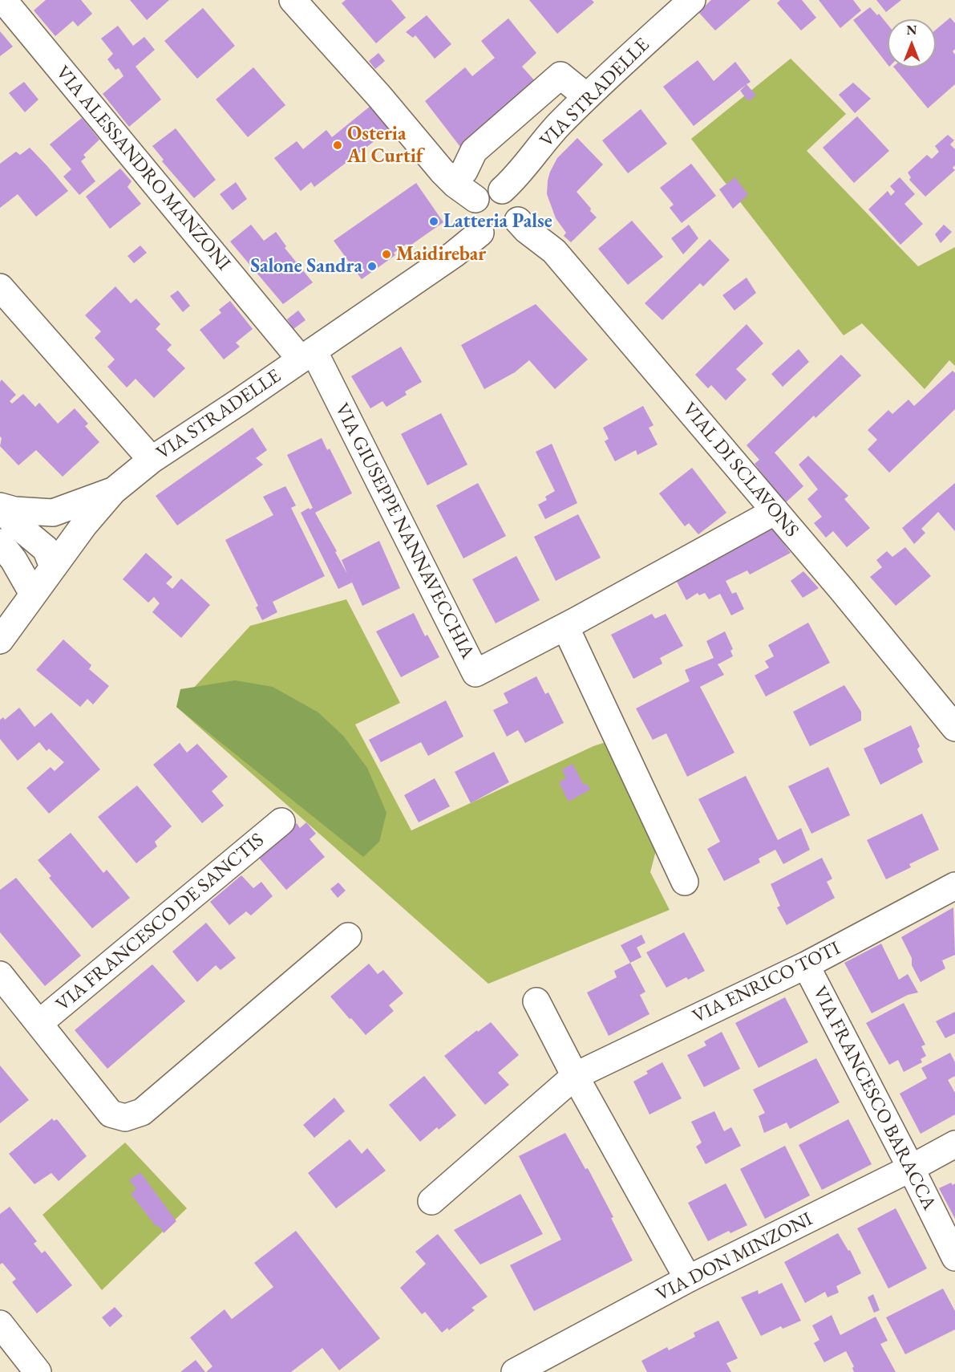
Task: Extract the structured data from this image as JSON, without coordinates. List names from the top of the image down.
{
  "streets": {
    "street": [
      "VIA STRADELLE",
      "VIA ALESSANDRO MANZONI",
      "VIAL DI SCLAVONS",
      "VIA GIUSEPPE NANNAVECCHIA",
      "VIA FRANCESCO DE SANCTIS",
      "VIA ENRICO TOTI",
      "VIA FRANCESCO BARACCA",
      "VIA DON MINZONI"
    ]
  },
  "crossings": [
    ["VIA STRADELLE", "VIA ALESSANDRO MANZONI"],
    ["VIA STRADELLE", "VIAL DI SCLAVONS"],
    ["VIA STRADELLE", "VIA GIUSEPPE NANNAVECCHIA"],
    ["VIA ALESSANDRO MANZONI", "VIA GIUSEPPE NANNAVECCHIA"],
    ["VIAL DI SCLAVONS", "VIA GIUSEPPE NANNAVECCHIA"],
    ["VIA ENRICO TOTI", "VIA FRANCESCO BARACCA"],
    ["VIA FRANCESCO BARACCA", "VIA DON MINZONI"]
  ],
  "places": [
    "Osteria Al Curtif",
    "Latteria Palse",
    "Maidirebar",
    "Salone Sandra"
  ],
  "north": "top"
}
